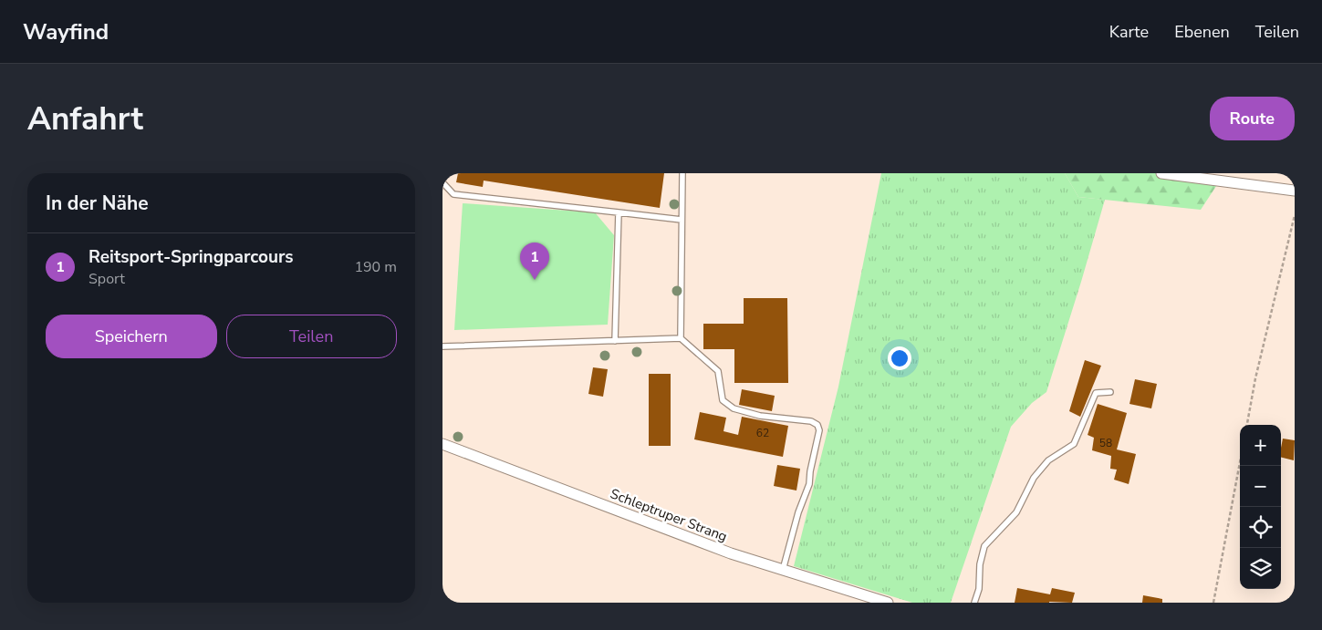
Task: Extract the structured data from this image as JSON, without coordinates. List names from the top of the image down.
{
  "streets": {
    "street": ["Schleptruper Strang"]
  },
  "house_numbers": ["62", "58"],
  "page": {
    "header": "Wayfind",
    "nav": ["Karte", "Ebenen", "Teilen"],
    "buttons": [
      "Route",
      ["Speichern", "Teilen"]
    ],
    "title": "Anfahrt",
    "heading": "In der Nähe",
    "list": [
      {
        "mark": "1",
        "name": "Reitsport-Springparcours",
        "note": "Sport",
        "value": "190 m"
      }
    ],
    "pins": "1",
    "map_buttons": ["+", "−"]
  }
}
